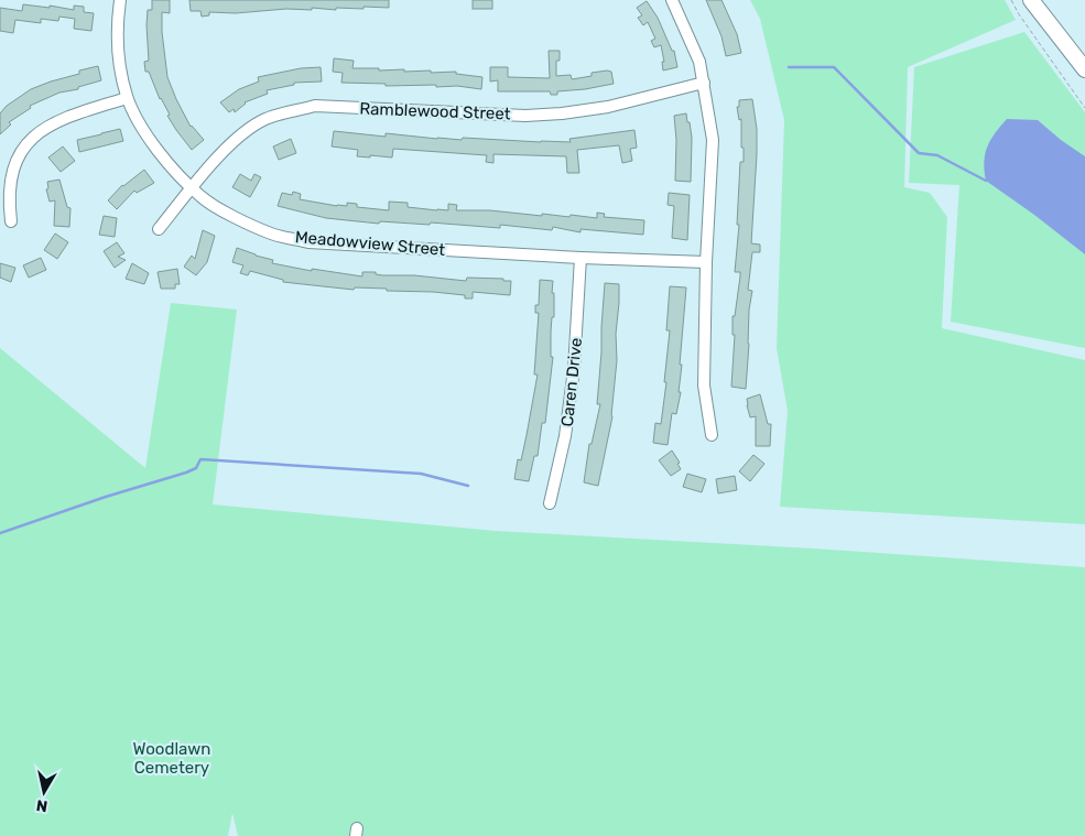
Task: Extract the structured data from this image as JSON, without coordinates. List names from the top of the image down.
{
  "streets": {
    "street": ["Ramblewood Street", "Meadowview Street", "Caren Drive"]
  },
  "crossings": [
    ["Ramblewood Street", "Meadowview Street"],
    ["Meadowview Street", "Caren Drive"]
  ],
  "parks": ["Woodlawn Cemetery"],
  "north": "bottom"
}
